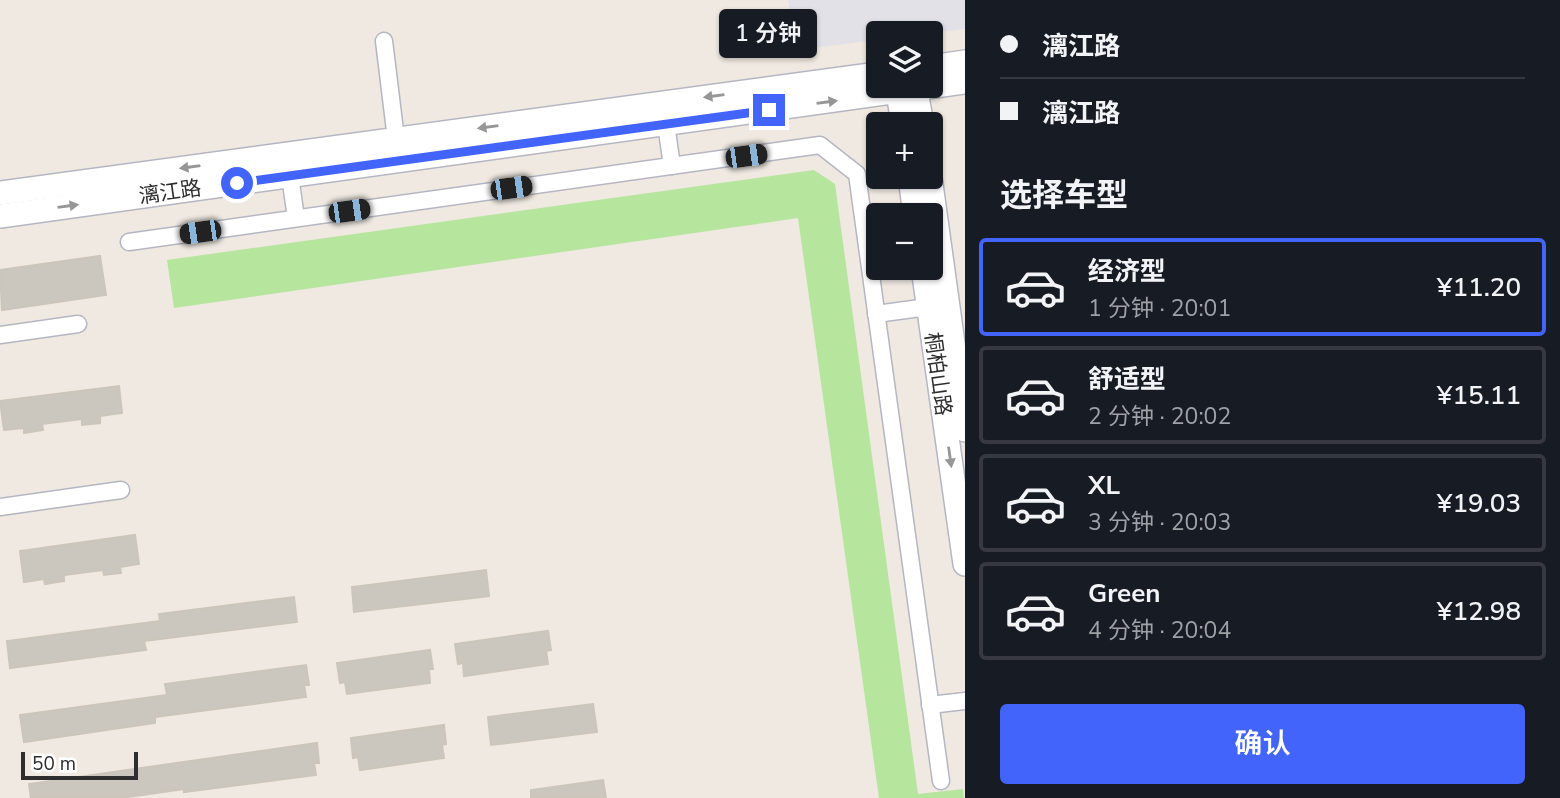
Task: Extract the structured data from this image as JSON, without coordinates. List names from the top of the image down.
{
  "streets": {
    "street": ["漓江路", "桐柏山路"]
  },
  "scale_bar": "50 m",
  "page": {
    "banner": ["漓江路", "漓江路"],
    "bubble": "1 分钟",
    "map_buttons": ["+", "−"],
    "heading": "选择车型",
    "list": [
      {
        "name": "经济型",
        "note": "1 分钟 · 20:01",
        "value": "¥11.20"
      },
      {
        "name": "舒适型",
        "note": "2 分钟 · 20:02",
        "value": "¥15.11"
      },
      {
        "name": "XL",
        "note": "3 分钟 · 20:03",
        "value": "¥19.03"
      },
      {
        "name": "Green",
        "note": "4 分钟 · 20:04",
        "value": "¥12.98"
      }
    ],
    "buttons": "确认",
    "scale": "50 m"
  }
}
